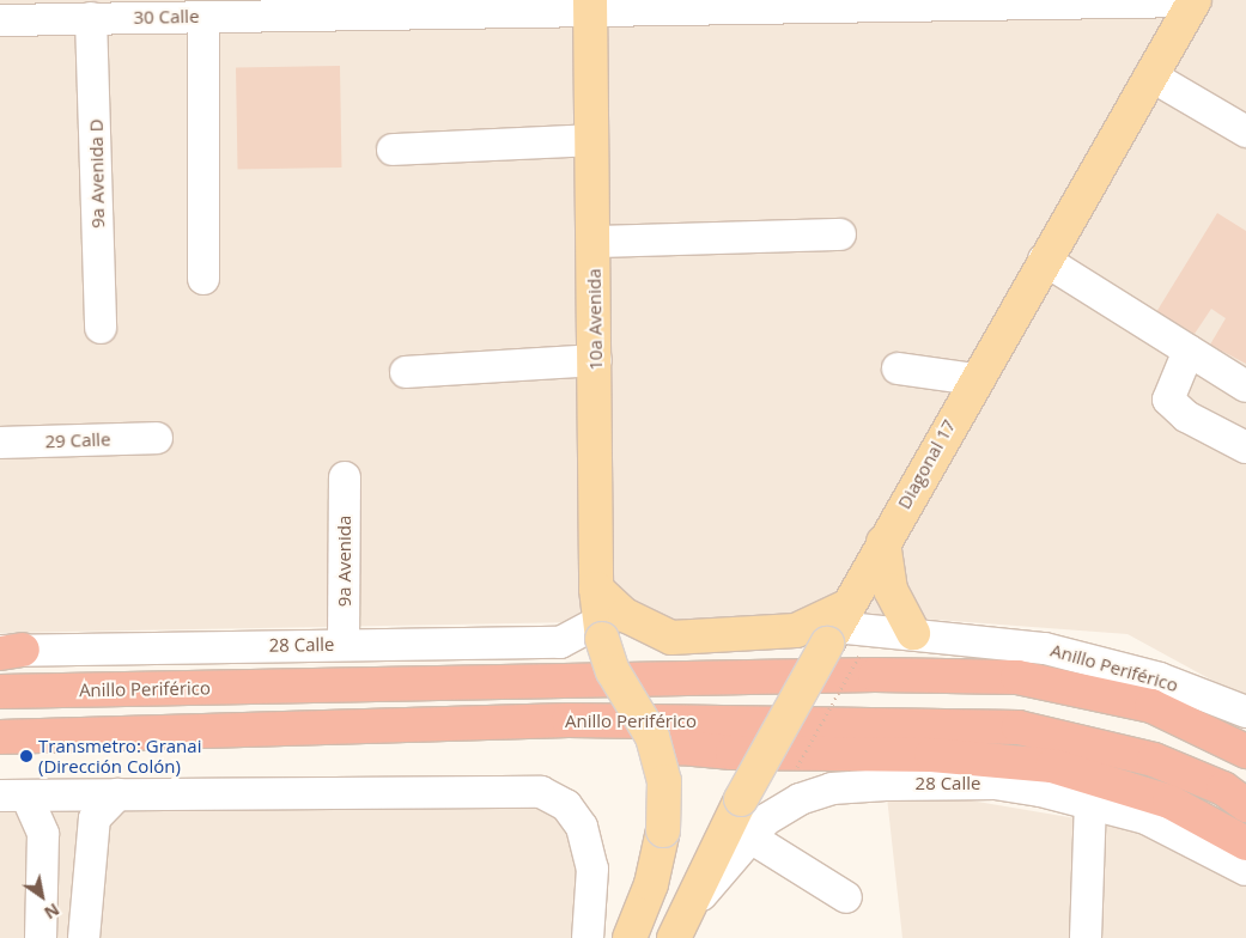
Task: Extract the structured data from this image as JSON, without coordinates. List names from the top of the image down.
{
  "streets": {
    "highway": ["Anillo Periférico"],
    "main road": ["10a Avenida", "Diagonal 17"],
    "street": [
      "30 Calle",
      "9a Avenida D",
      "29 Calle",
      "9a Avenida",
      "28 Calle"
    ]
  },
  "crossings": [
    ["30 Calle", "9a Avenida D"],
    ["30 Calle", "10a Avenida"],
    ["30 Calle", "Diagonal 17"],
    ["10a Avenida", "28 Calle"],
    ["Diagonal 17", "28 Calle"],
    ["Diagonal 17", "Anillo Periférico"],
    ["9a Avenida", "28 Calle"]
  ],
  "places": ["Transmetro: Granai (Dirección Colón)"],
  "north": "bottom right"
}
